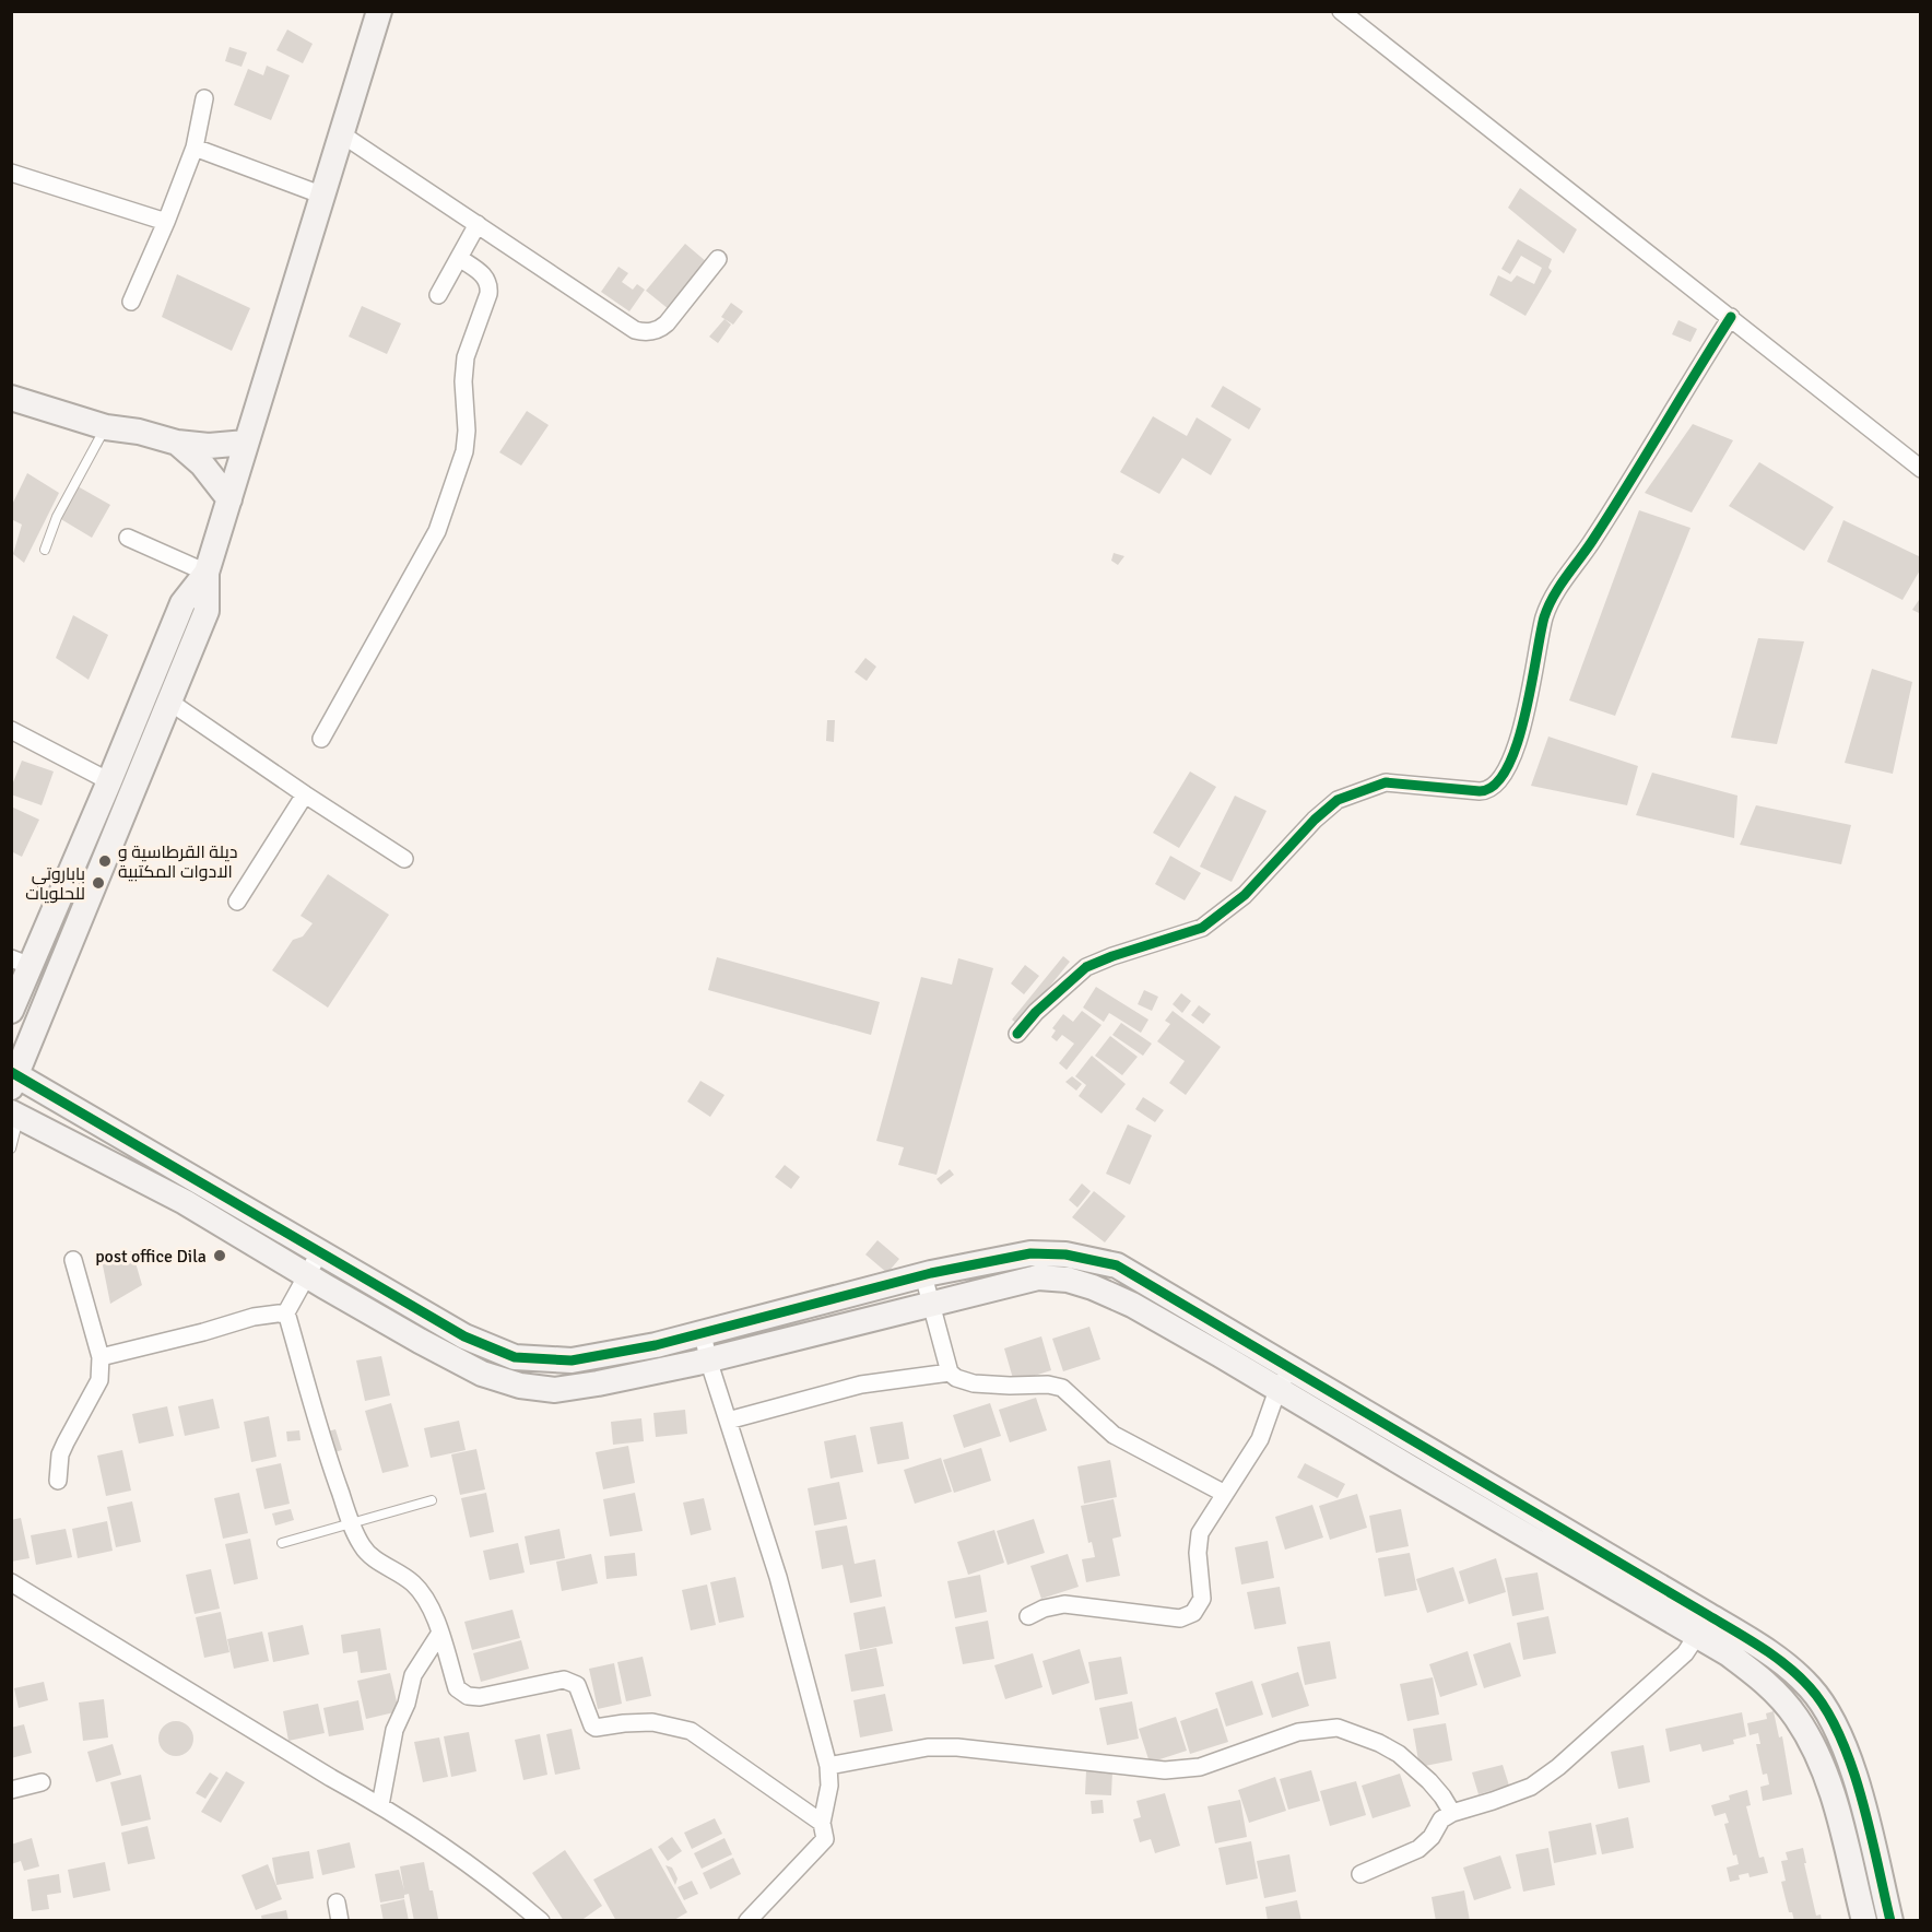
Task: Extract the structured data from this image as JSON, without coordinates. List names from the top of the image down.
{
  "places": ["ديلة القرطاسية و الادوات المكتبية", "باباروتي للحلويات", "post office Dila"]
}
